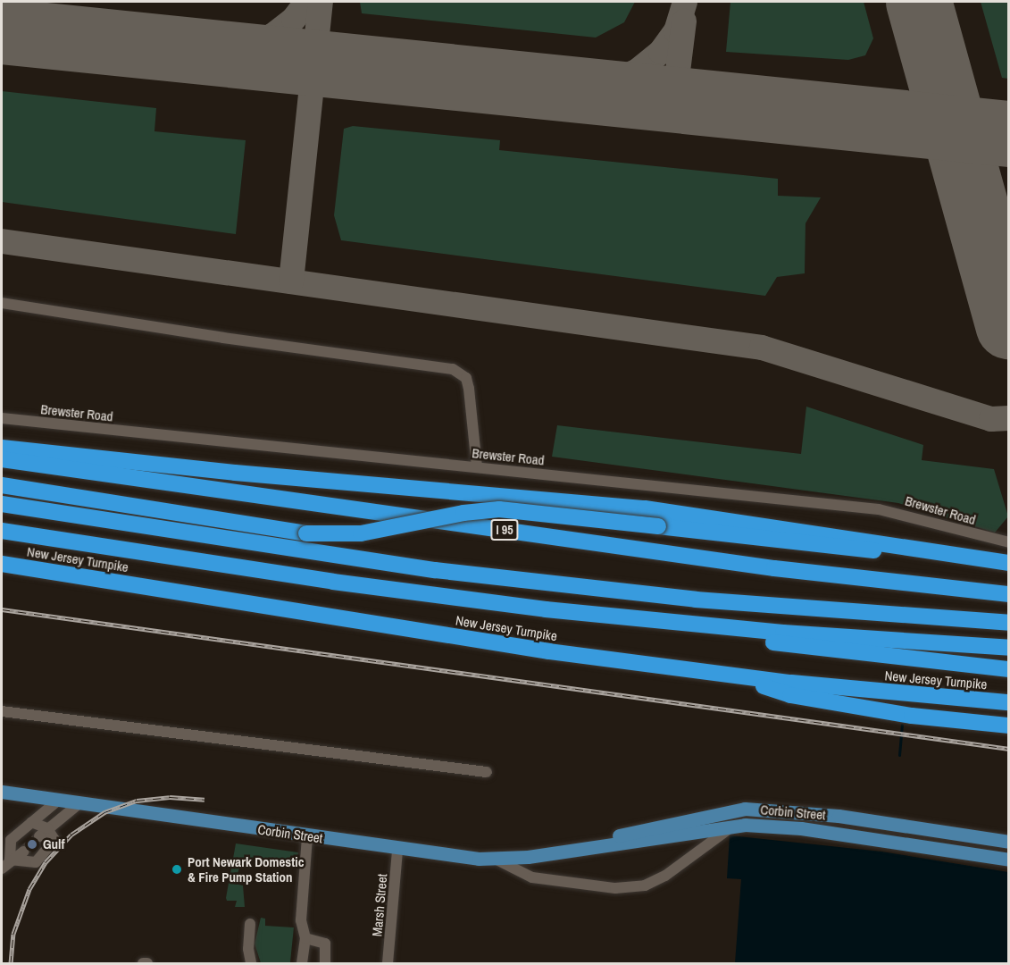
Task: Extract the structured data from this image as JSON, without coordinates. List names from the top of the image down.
{
  "streets": {
    "highway": ["I 95", "New Jersey Turnpike"],
    "main road": ["Corbin Street"],
    "street": ["Brewster Road", "Marsh Street"]
  },
  "crossings": [
    ["Corbin Street", "Marsh Street"]
  ],
  "places": ["Gulf", "Port Newark Domestic & Fire Pump Station"]
}
